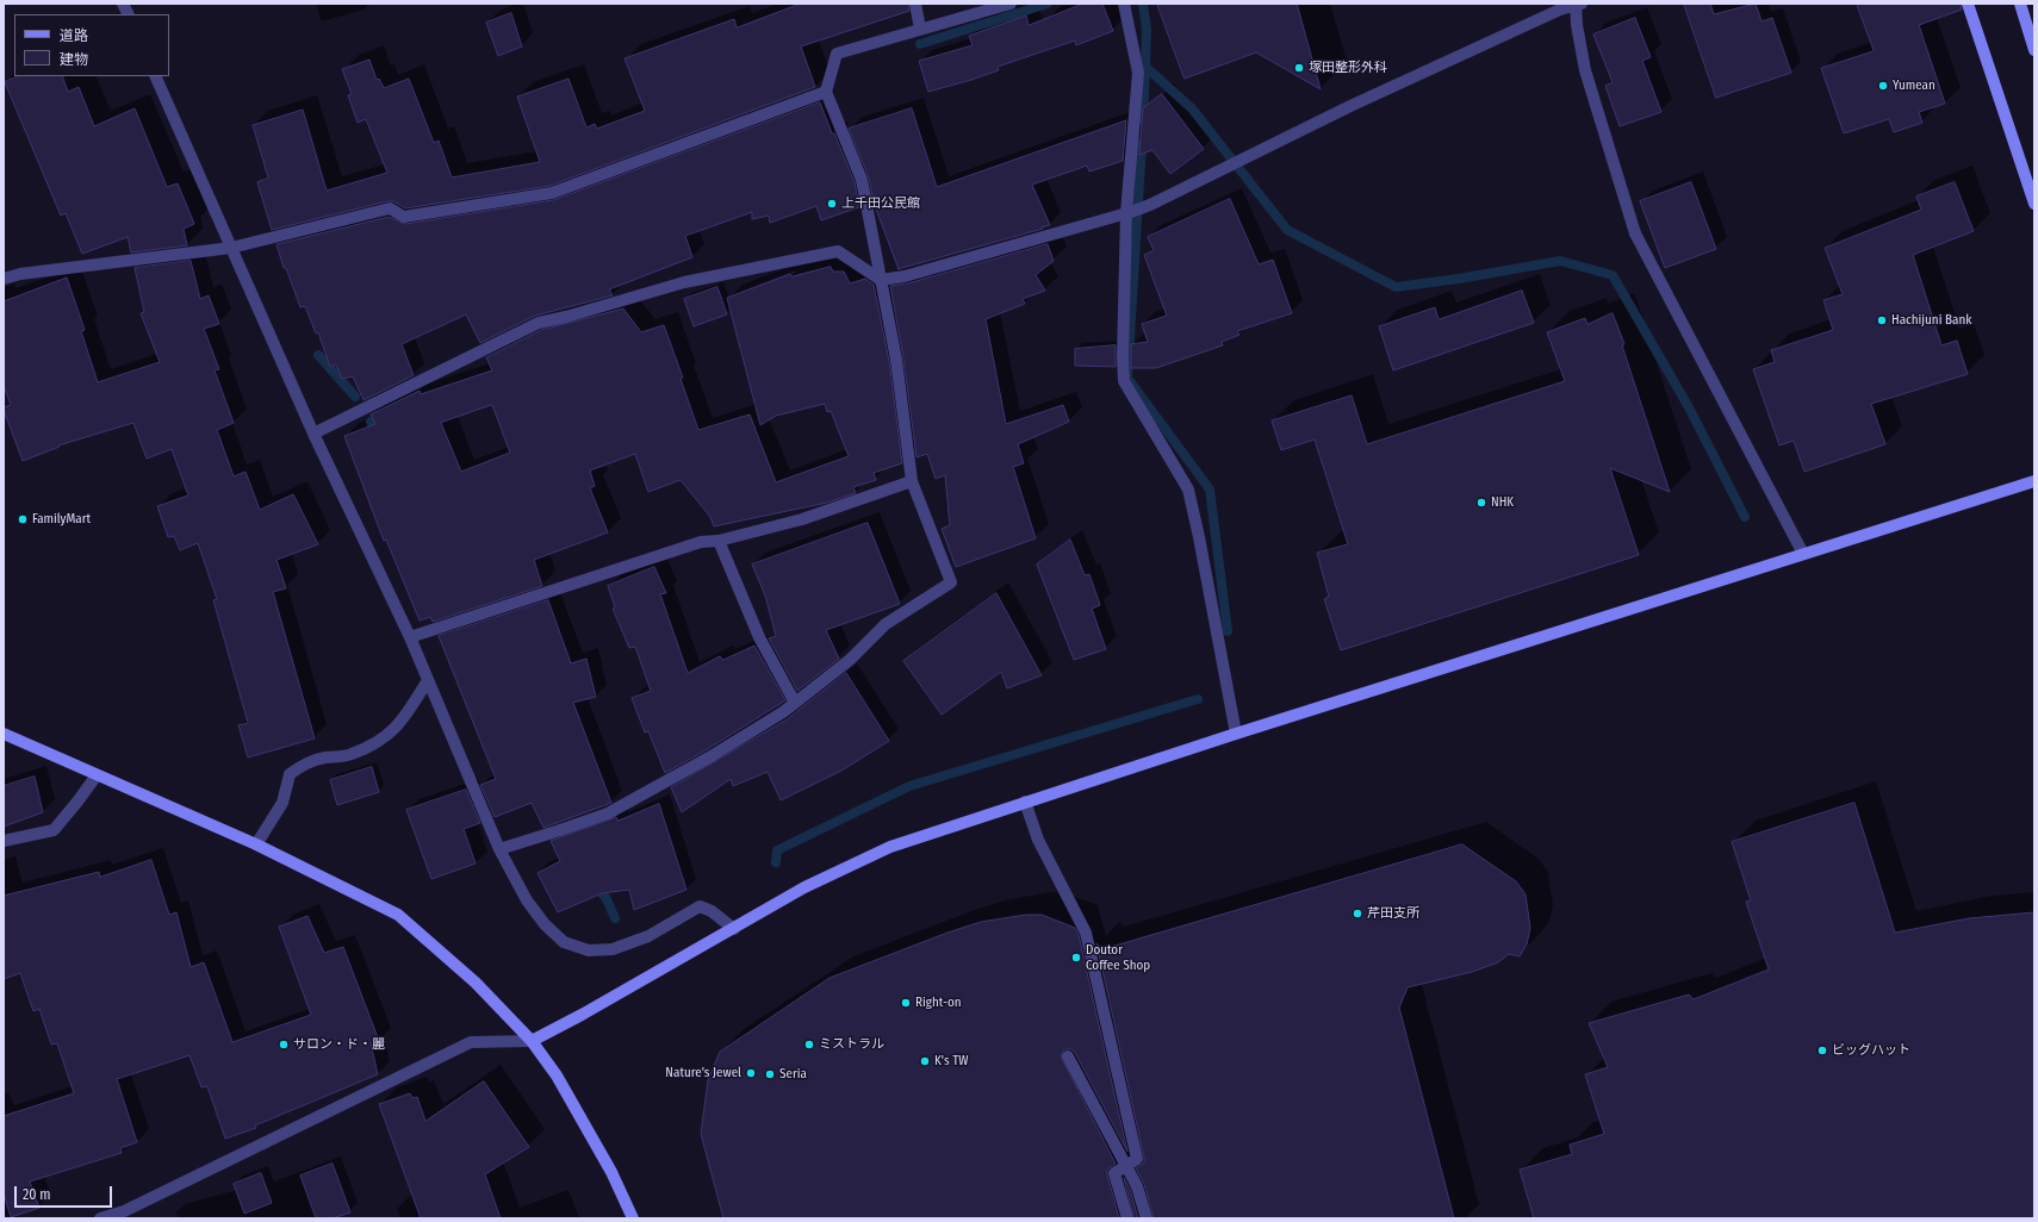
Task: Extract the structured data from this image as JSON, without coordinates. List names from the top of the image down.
{
  "places": [
    "塚田整形外科",
    "Yumean",
    "上千田公民館",
    "Hachijuni Bank",
    "NHK",
    "FamilyMart",
    "芹田支所",
    "Doutor Coffee Shop",
    "Right-on",
    "サロン・ド・麗",
    "ミストラル",
    "ビッグハット",
    "K's TW",
    "Nature's Jewel",
    "Seria"
  ],
  "legend": ["道路", "建物"],
  "scale_bar": "20 m"
}
